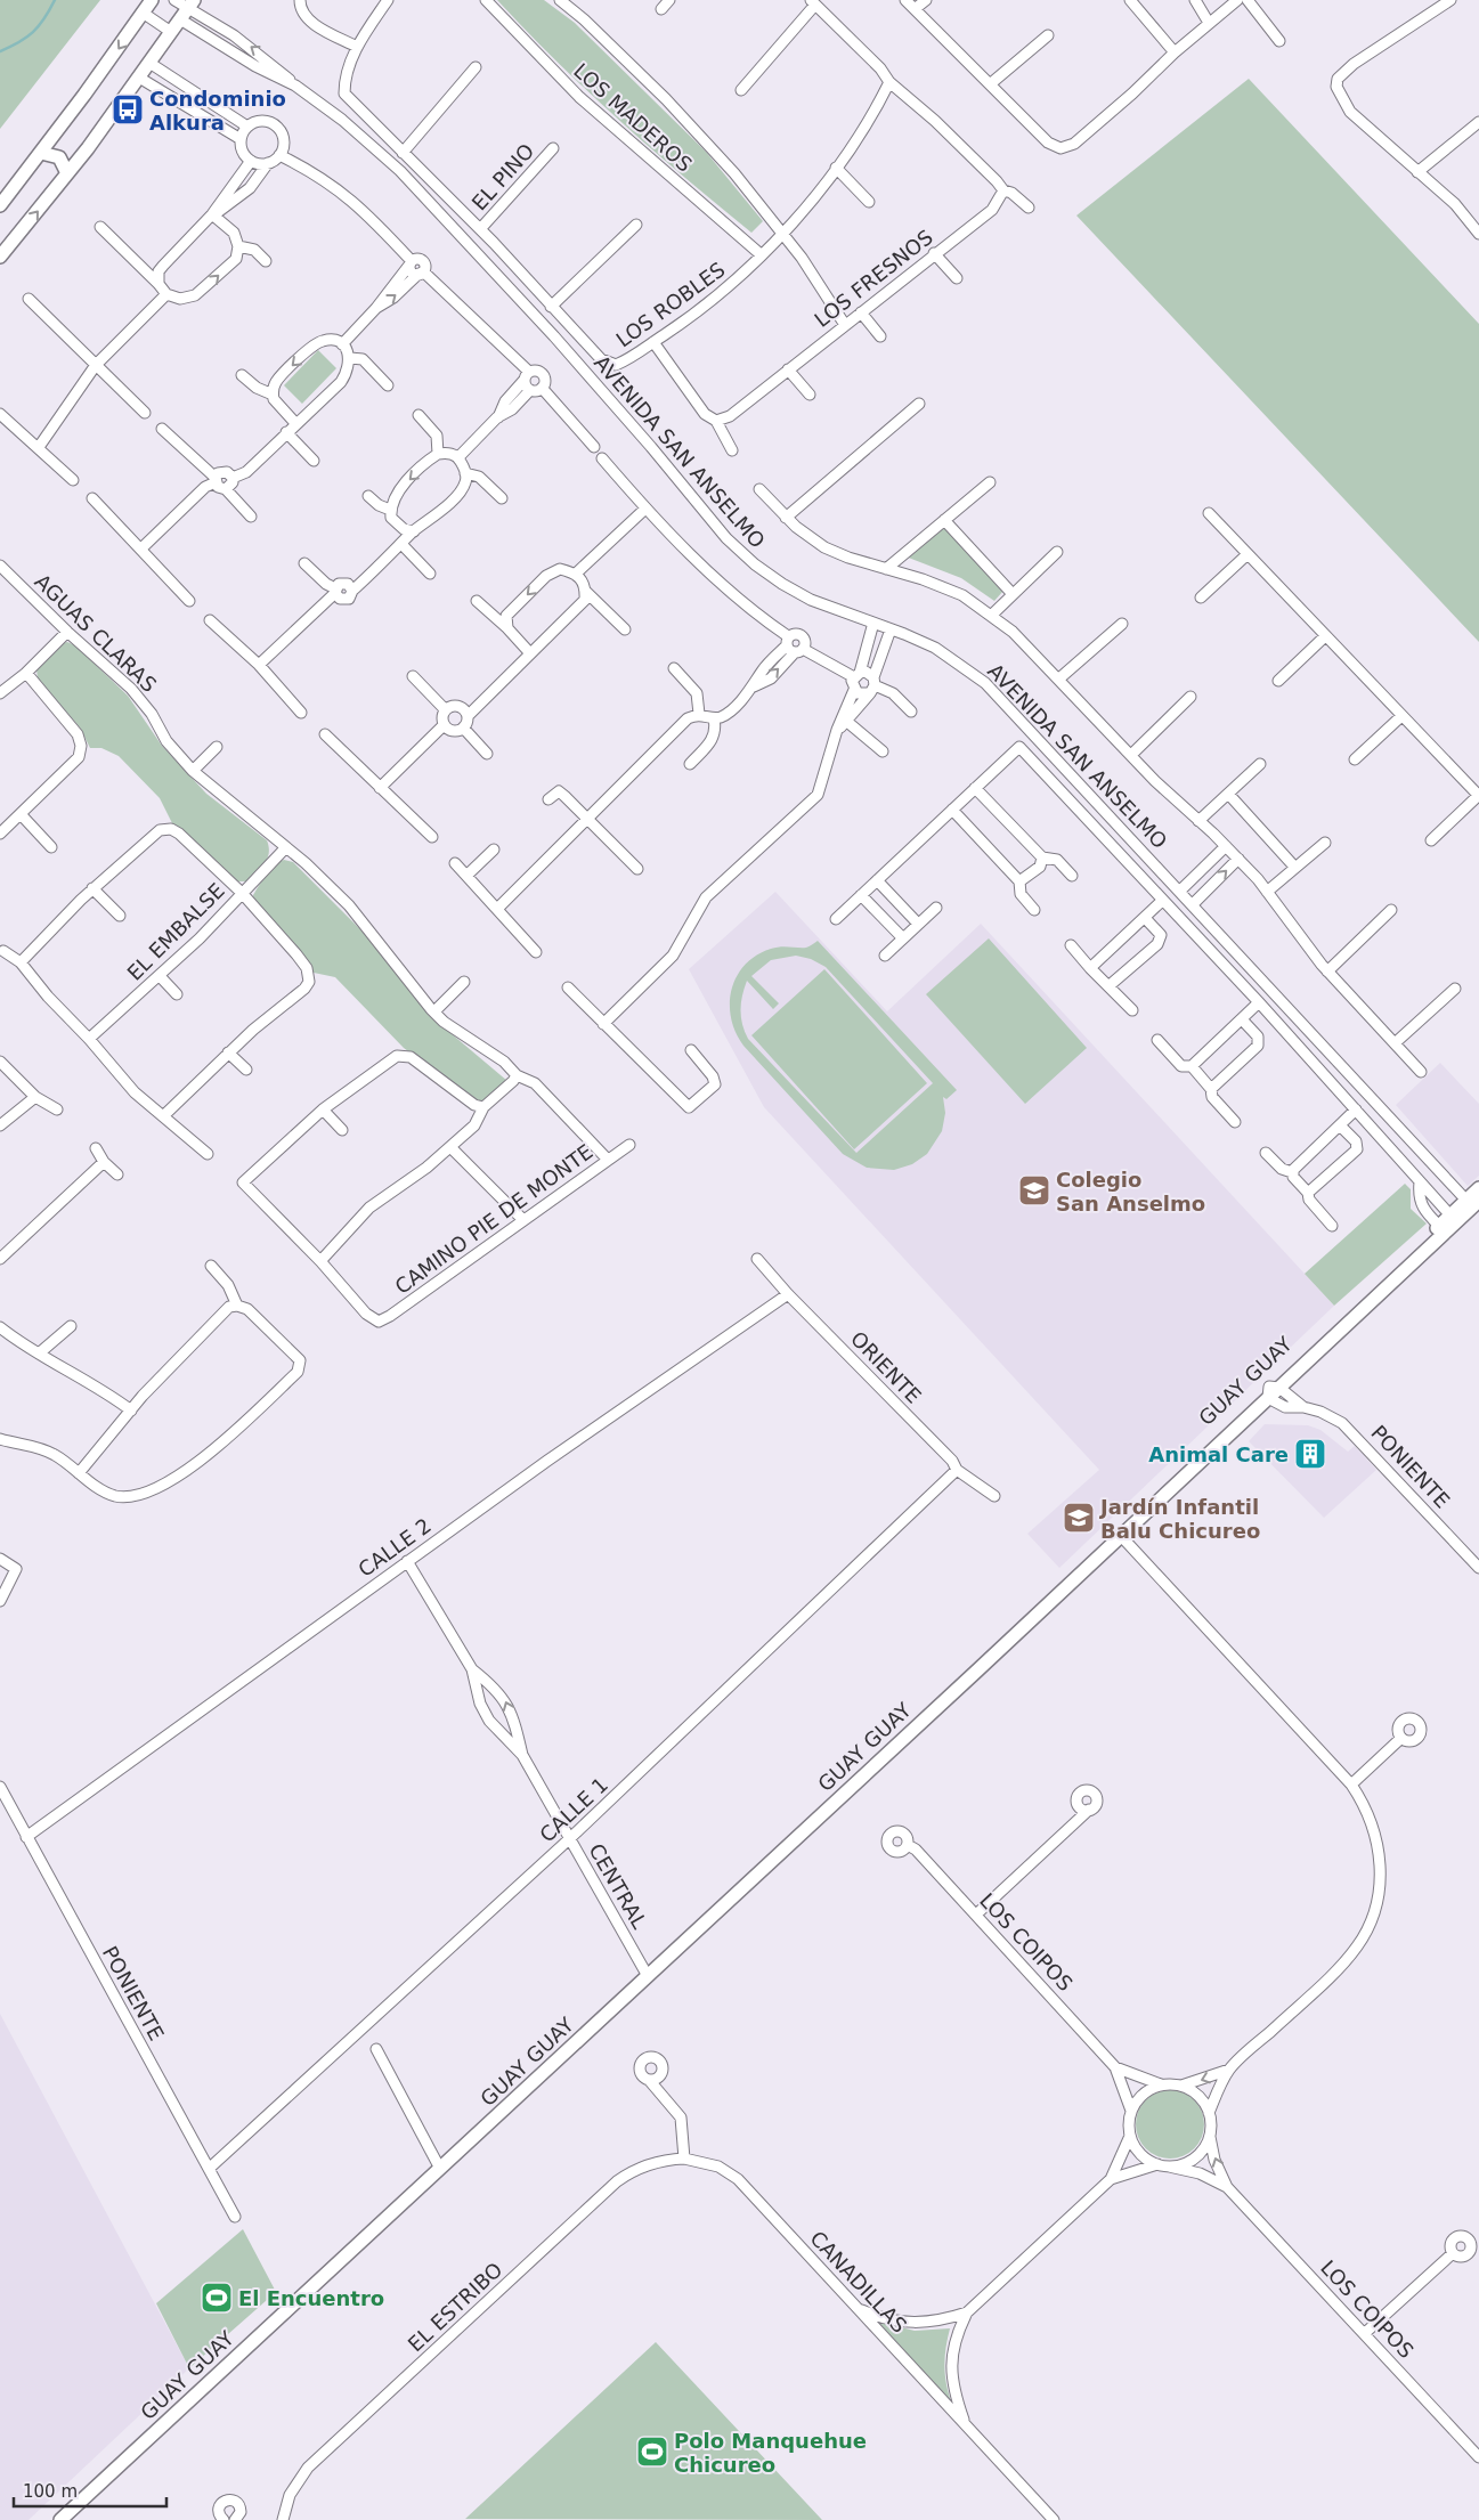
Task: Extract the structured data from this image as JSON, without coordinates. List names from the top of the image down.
{
  "streets": {
    "street": [
      "LOS MADEROS",
      "EL PINO",
      "LOS FRESNOS",
      "LOS ROBLES",
      "AVENIDA SAN ANSELMO",
      "AGUAS CLARAS",
      "EL EMBALSE",
      "CAMINO PIE DE MONTE",
      "ORIENTE",
      "GUAY GUAY",
      "PONIENTE",
      "CALLE 2",
      "CALLE 1",
      "CENTRAL",
      "LOS COIPOS",
      "CANADILLAS",
      "EL ESTRIBO"
    ]
  },
  "crossings": [
    ["LOS MADEROS", "LOS FRESNOS"],
    ["LOS MADEROS", "LOS ROBLES"],
    ["EL PINO", "LOS ROBLES"],
    ["AVENIDA SAN ANSELMO", "GUAY GUAY"],
    ["AGUAS CLARAS", "EL EMBALSE"],
    ["AGUAS CLARAS", "CAMINO PIE DE MONTE"],
    ["ORIENTE", "CALLE 2"],
    ["ORIENTE", "CALLE 1"],
    ["GUAY GUAY", "PONIENTE"],
    ["GUAY GUAY", "CENTRAL"],
    ["PONIENTE", "CALLE 2"],
    ["PONIENTE", "CALLE 1"],
    ["CALLE 2", "CENTRAL"],
    ["CALLE 1", "CENTRAL"],
    ["CANADILLAS", "EL ESTRIBO"]
  ],
  "places": {
    "bus stop": ["Condominio Alkura"],
    "school or university": ["Colegio San Anselmo", "Jardín Infantil Balu Chicureo"],
    "building": ["Animal Care"],
    "sports": ["El Encuentro", "Polo Manquehue Chicureo"]
  },
  "scale_bar": "100 m"
}
